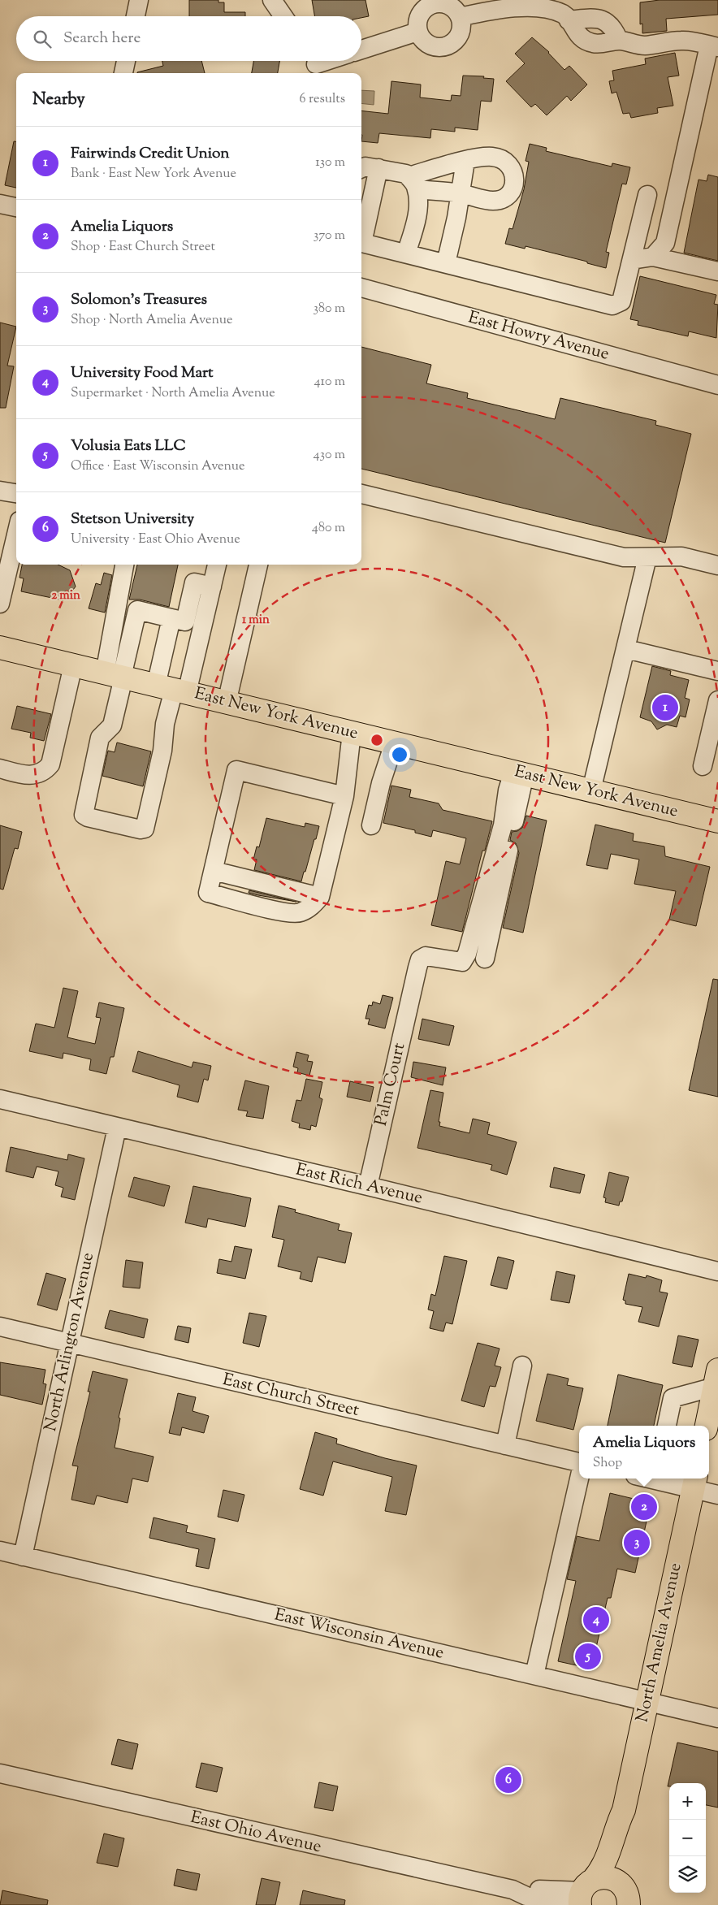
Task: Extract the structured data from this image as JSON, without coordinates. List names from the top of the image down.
{
  "streets": {
    "main road": ["East New York Avenue", "North Amelia Avenue"],
    "street": [
      "East Howry Avenue",
      "Palm Court",
      "East Rich Avenue",
      "North Arlington Avenue",
      "East Church Street",
      "East Wisconsin Avenue",
      "East Ohio Avenue"
    ]
  },
  "crossings": [
    ["East New York Avenue", "Palm Court"],
    ["Palm Court", "East Rich Avenue"],
    ["East Rich Avenue", "North Arlington Avenue"],
    ["North Arlington Avenue", "East Church Street"],
    ["North Arlington Avenue", "East Wisconsin Avenue"],
    ["East Wisconsin Avenue", "North Amelia Avenue"],
    ["North Amelia Avenue", "East Ohio Avenue"]
  ],
  "page": {
    "search": "Search here",
    "heading": ["Nearby", "6 results"],
    "list": [
      {
        "mark": "1",
        "name": "Fairwinds Credit Union",
        "note": "Bank · East New York Avenue",
        "value": "130 m"
      },
      {
        "mark": "2",
        "name": "Amelia Liquors",
        "note": "Shop · East Church Street",
        "value": "370 m"
      },
      {
        "mark": "3",
        "name": "Solomon's Treasures",
        "note": "Shop · North Amelia Avenue",
        "value": "380 m"
      },
      {
        "mark": "4",
        "name": "University Food Mart",
        "note": "Supermarket · North Amelia Avenue",
        "value": "410 m"
      },
      {
        "mark": "5",
        "name": "Volusia Eats LLC",
        "note": "Office · East Wisconsin Avenue",
        "value": "430 m"
      },
      {
        "mark": "6",
        "name": "Stetson University",
        "note": "University · East Ohio Avenue",
        "value": "480 m"
      }
    ],
    "pins": [
      "1",
      "2",
      "3",
      "4",
      "5",
      "6"
    ],
    "popup": ["Amelia Liquors", "Shop"],
    "map_buttons": ["+", "−"]
  },
  "rings": ["2 min", "1 min"]
}
